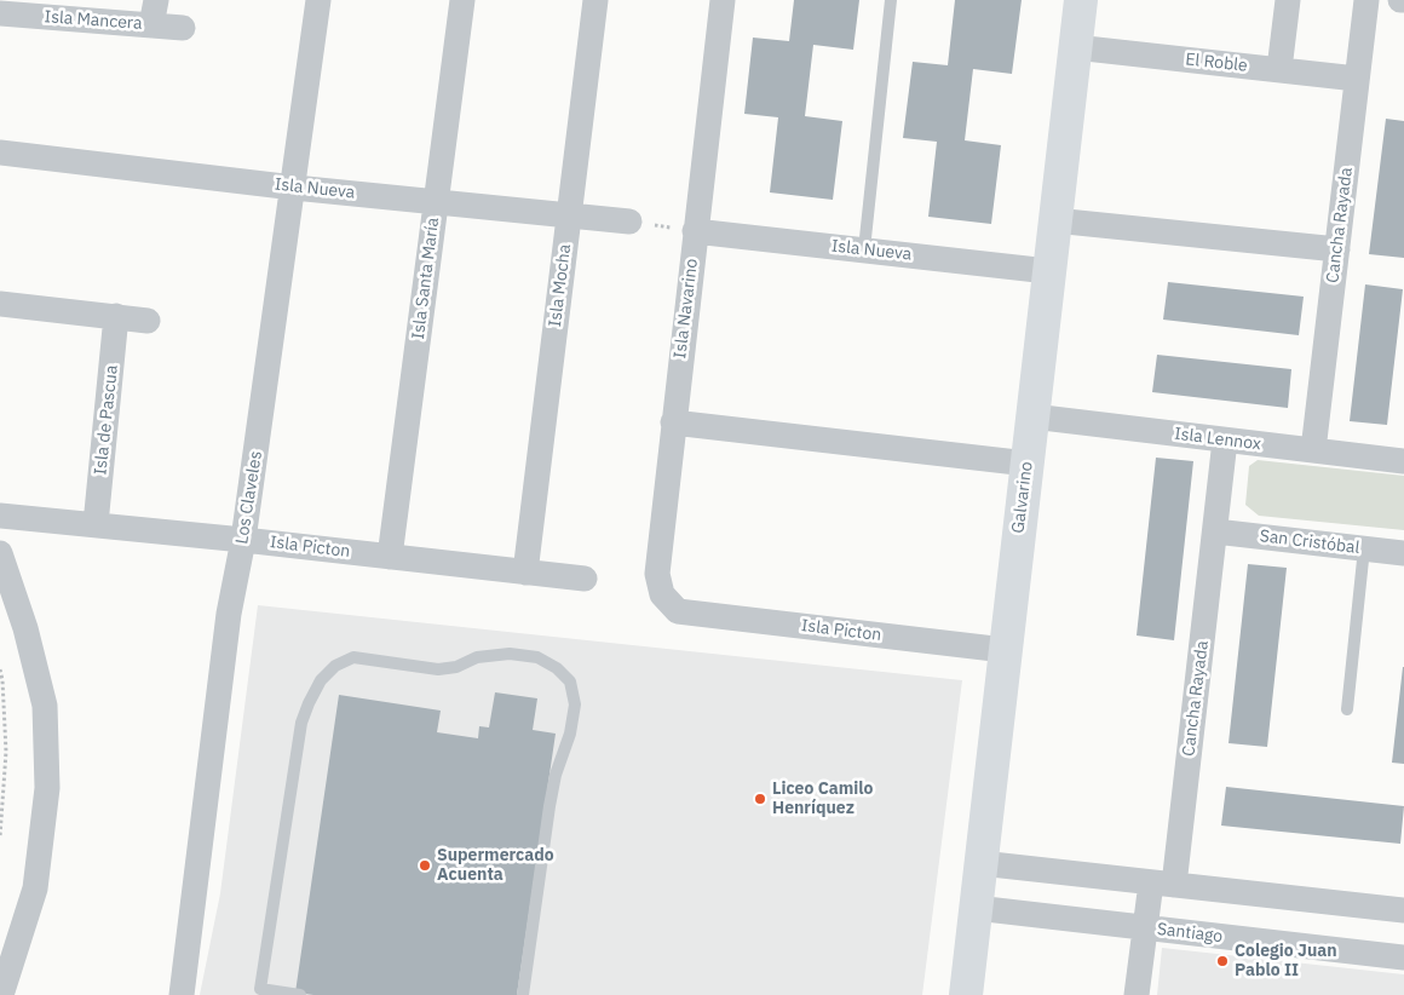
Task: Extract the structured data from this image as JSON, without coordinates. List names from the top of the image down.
{
  "streets": {
    "main road": ["Galvarino"],
    "street": [
      "Isla Mancera",
      "El Roble",
      "Isla Nueva",
      "Cancha Rayada",
      "Isla Santa María",
      "Isla Mocha",
      "Isla Navarino",
      "Isla de Pascua",
      "Isla Lennox",
      "Los Claveles",
      "San Cristóbal",
      "Isla Picton",
      "Santiago"
    ]
  },
  "crossings": [
    ["El Roble", "Cancha Rayada"],
    ["El Roble", "Galvarino"],
    ["Isla Nueva", "Isla Santa María"],
    ["Isla Nueva", "Isla Mocha"],
    ["Isla Nueva", "Isla Navarino"],
    ["Isla Nueva", "Los Claveles"],
    ["Isla Nueva", "Galvarino"],
    ["Cancha Rayada", "Isla Lennox"],
    ["Cancha Rayada", "San Cristóbal"],
    ["Cancha Rayada", "Santiago"],
    ["Isla Santa María", "Isla Picton"],
    ["Isla Mocha", "Isla Picton"],
    ["Isla Navarino", "Isla Picton"],
    ["Isla de Pascua", "Isla Picton"],
    ["Isla Lennox", "Galvarino"],
    ["Los Claveles", "Isla Picton"],
    ["Galvarino", "Isla Picton"],
    ["Galvarino", "Santiago"]
  ],
  "places": ["Liceo Camilo Henríquez", "Supermercado Acuenta", "Colegio Juan Pablo II"]
}
